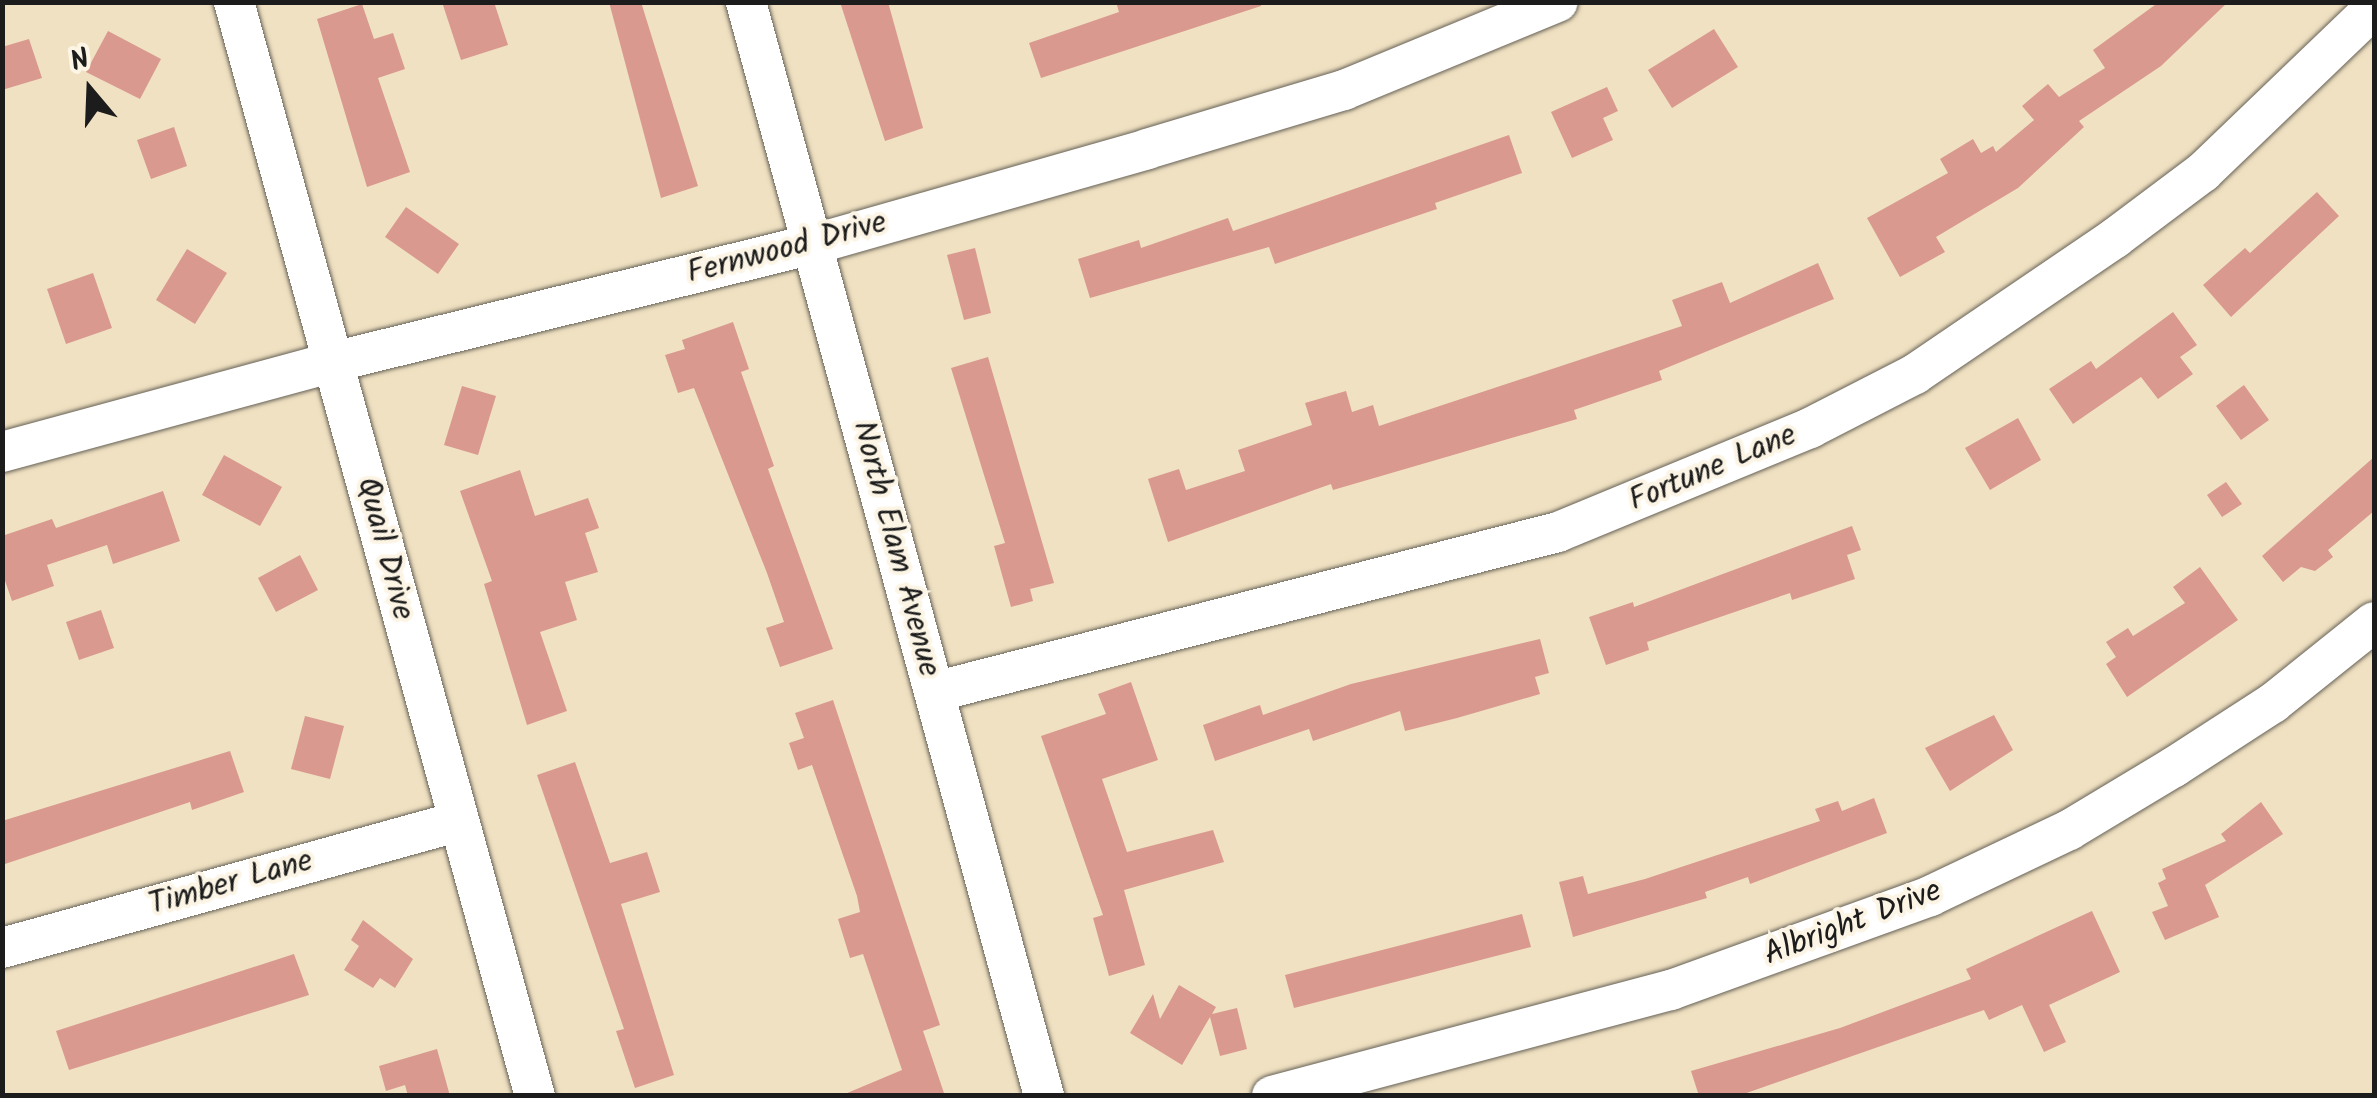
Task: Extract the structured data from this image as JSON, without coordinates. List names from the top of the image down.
{
  "streets": {
    "street": [
      "Fernwood Drive",
      "Fortune Lane",
      "Quail Drive",
      "North Elam Avenue",
      "Timber Lane",
      "Albright Drive"
    ]
  },
  "crossings": [
    ["Fernwood Drive", "Quail Drive"],
    ["Fernwood Drive", "North Elam Avenue"],
    ["Fortune Lane", "North Elam Avenue"],
    ["Quail Drive", "Timber Lane"]
  ],
  "north": "top"
}
